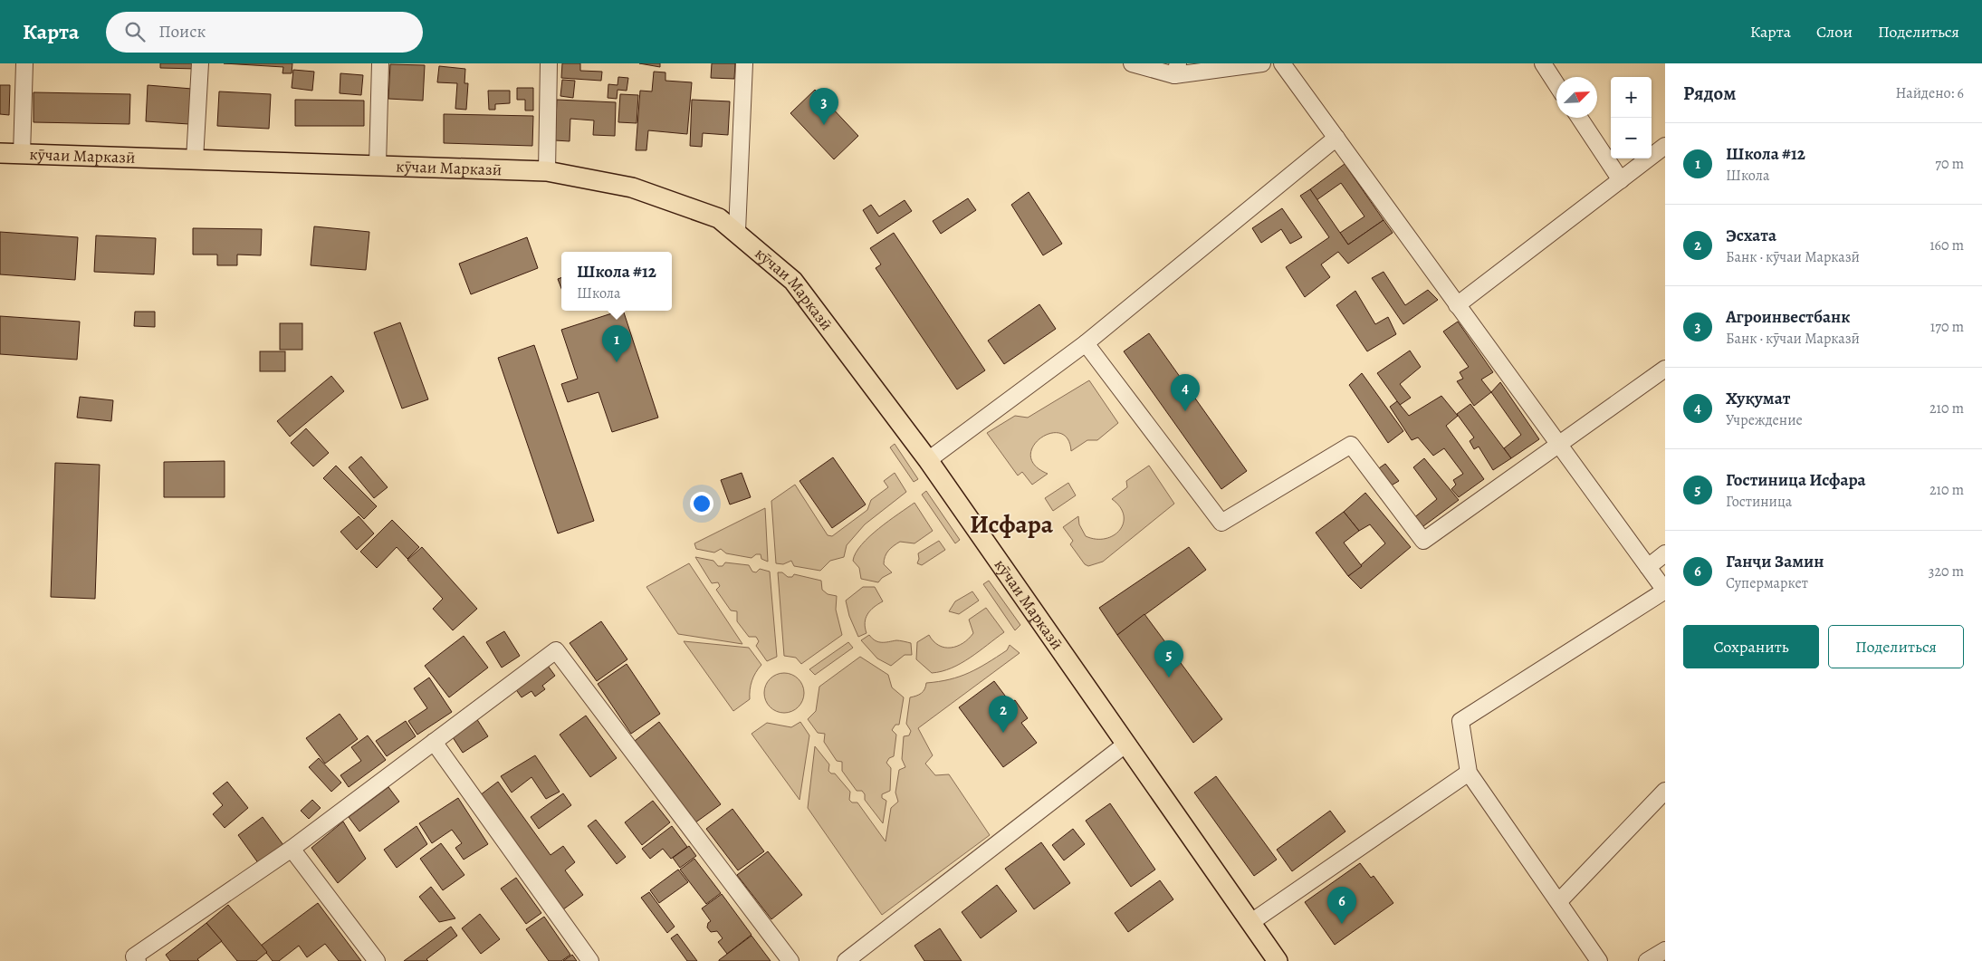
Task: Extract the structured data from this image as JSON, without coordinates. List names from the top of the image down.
{
  "streets": {
    "main road": ["кӯчаи Марказӣ"]
  },
  "districts": ["Исфара"],
  "north": "top right",
  "page": {
    "header": "Карта",
    "search": "Поиск",
    "nav": ["Карта", "Слои", "Поделиться"],
    "heading": ["Рядом", "Найдено: 6"],
    "map_buttons": ["+", "−"],
    "pins": [
      "3",
      "1",
      "4",
      "5",
      "2",
      "6"
    ],
    "list": [
      {
        "mark": "1",
        "name": "Школа #12",
        "note": "Школа",
        "value": "70 m"
      },
      {
        "mark": "2",
        "name": "Эсхата",
        "note": "Банк · кӯчаи Марказӣ",
        "value": "160 m"
      },
      {
        "mark": "3",
        "name": "Агроинвестбанк",
        "note": "Банк · кӯчаи Марказӣ",
        "value": "170 m"
      },
      {
        "mark": "4",
        "name": "Хуқумат",
        "note": "Учреждение",
        "value": "210 m"
      },
      {
        "mark": "5",
        "name": "Гостиница Исфара",
        "note": "Гостиница",
        "value": "210 m"
      },
      {
        "mark": "6",
        "name": "Ганҷи Замин",
        "note": "Супермаркет",
        "value": "320 m"
      }
    ],
    "popup": ["Школа #12", "Школа"],
    "buttons": ["Сохранить", "Поделиться"]
  }
}
